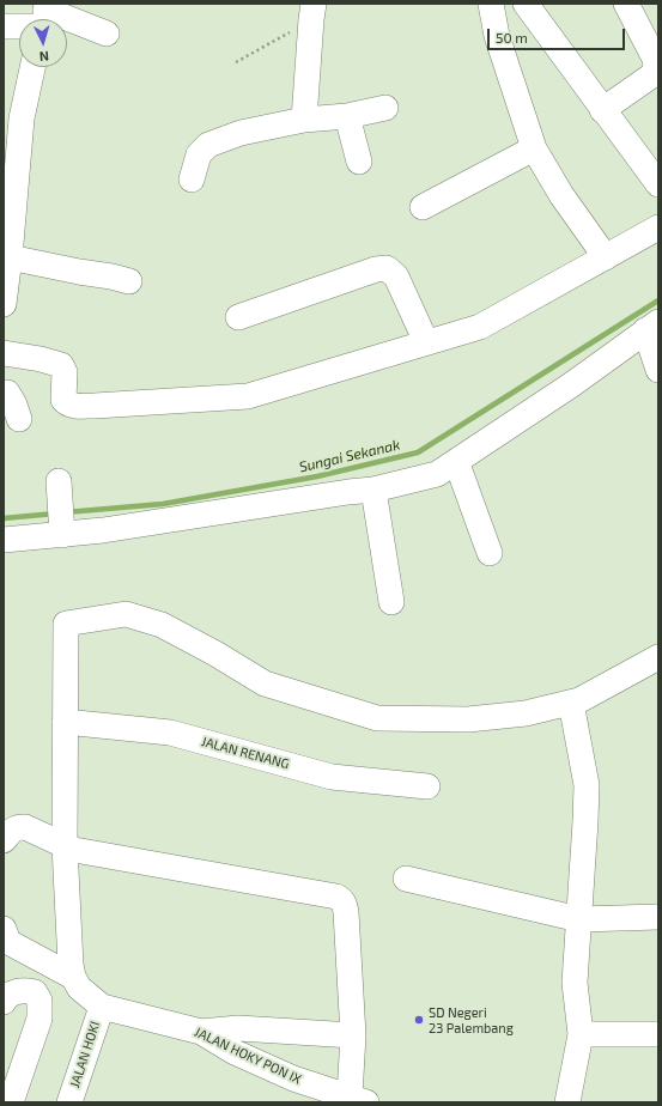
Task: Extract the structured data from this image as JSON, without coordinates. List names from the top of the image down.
{
  "streets": {
    "street": ["JALAN RENANG", "JALAN HOKI", "JALAN HOKY PON IX"]
  },
  "crossings": [
    ["JALAN HOKI", "JALAN HOKY PON IX"]
  ],
  "water": ["Sungai Sekanak"],
  "places": ["SD Negeri 23 Palembang"],
  "scale_bar": "50 m",
  "north": "bottom"
}
